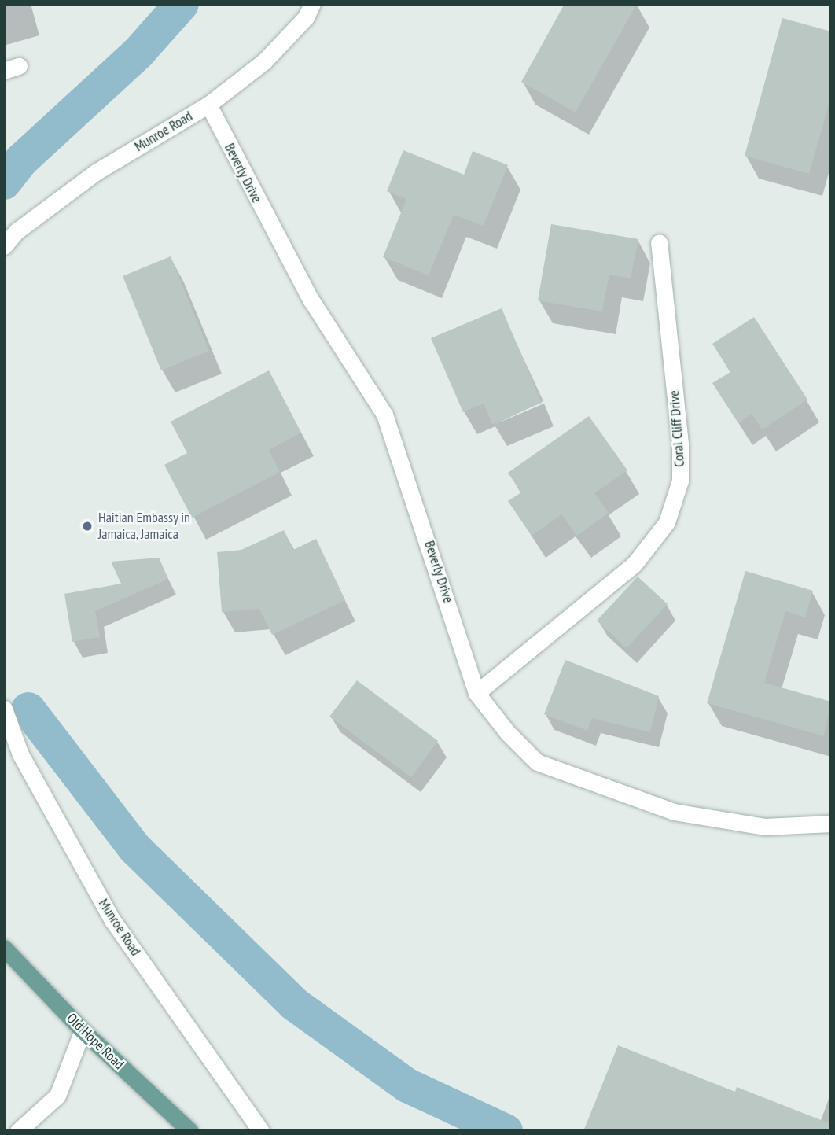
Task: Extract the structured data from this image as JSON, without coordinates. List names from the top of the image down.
{
  "streets": {
    "main road": ["Old Hope Road"],
    "street": ["Munroe Road", "Beverly Drive", "Coral Cliff Drive"]
  },
  "crossings": [
    ["Munroe Road", "Beverly Drive"],
    ["Beverly Drive", "Coral Cliff Drive"]
  ],
  "places": ["Haitian Embassy in Jamaica, Jamaica"]
}
